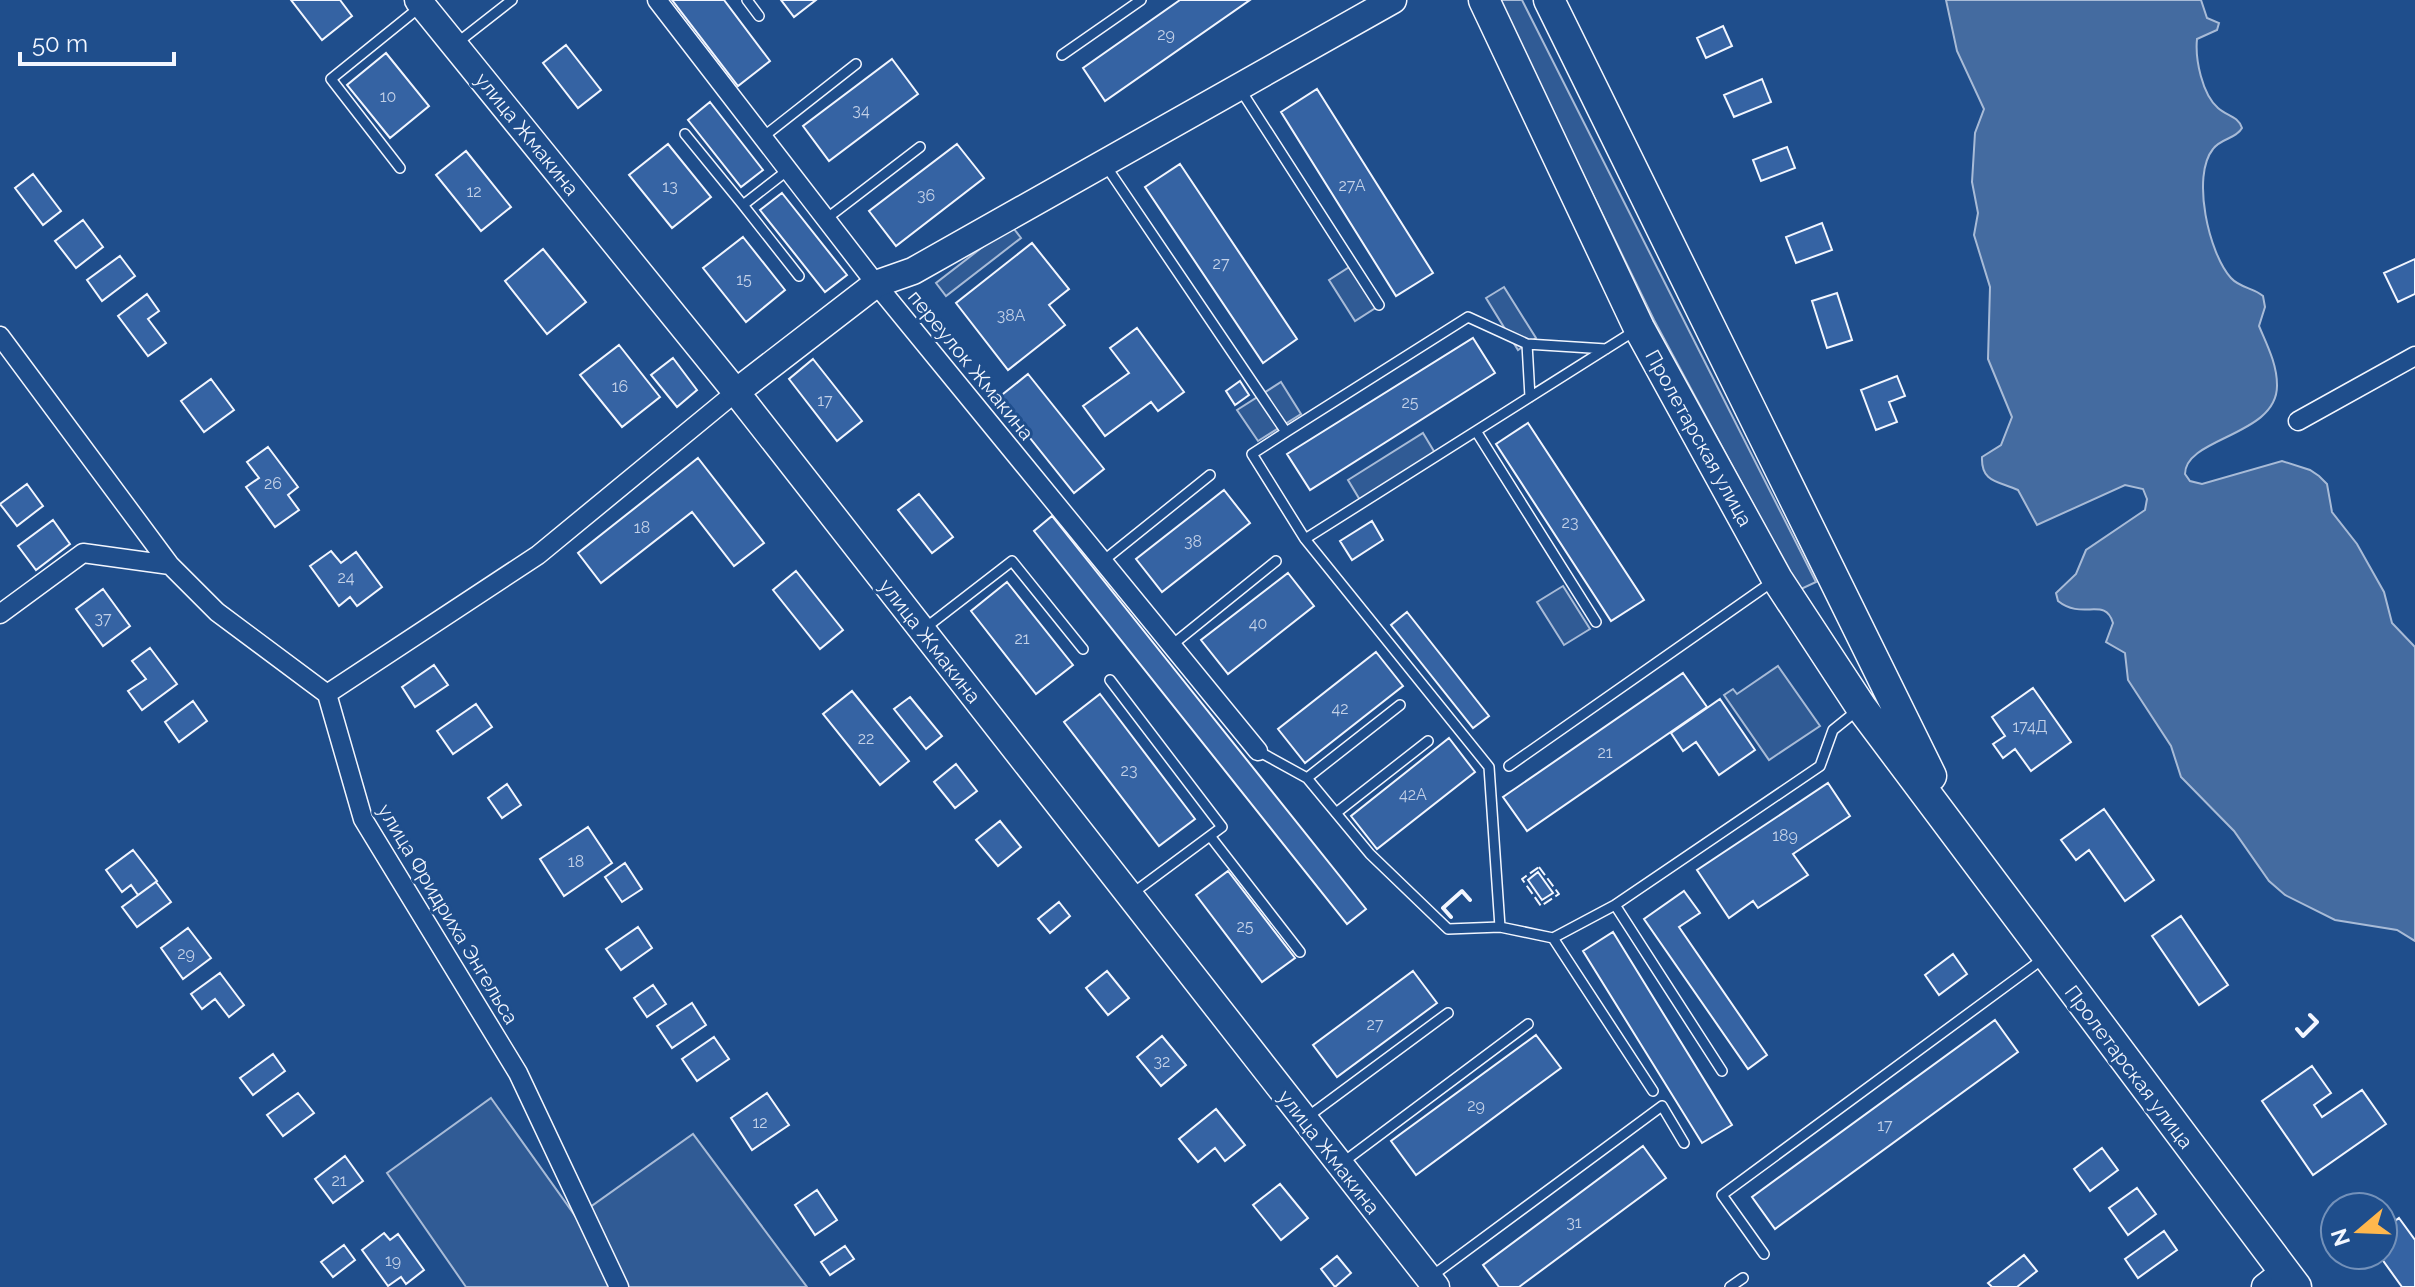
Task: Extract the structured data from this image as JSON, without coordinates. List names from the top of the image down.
{
  "streets": {
    "main road": ["Пролетарская улица"],
    "street": ["улица Жмакина", "переулок Жмакина", "улица Фридриха Энгельса"]
  },
  "house_numbers": [
    "29",
    "10",
    "34",
    "27А",
    "13",
    "12",
    "36",
    "27",
    "15",
    "38А",
    "16",
    "17",
    "25",
    "26",
    "23",
    "18",
    "38",
    "24",
    "37",
    "40",
    "21",
    "42",
    "174Д",
    "22",
    "21",
    "23",
    "42А",
    "189",
    "18",
    "25",
    "29",
    "27",
    "32",
    "29",
    "12",
    "17",
    "21",
    "31",
    "19"
  ],
  "scale_bar": "50 m",
  "north": "left"
}
